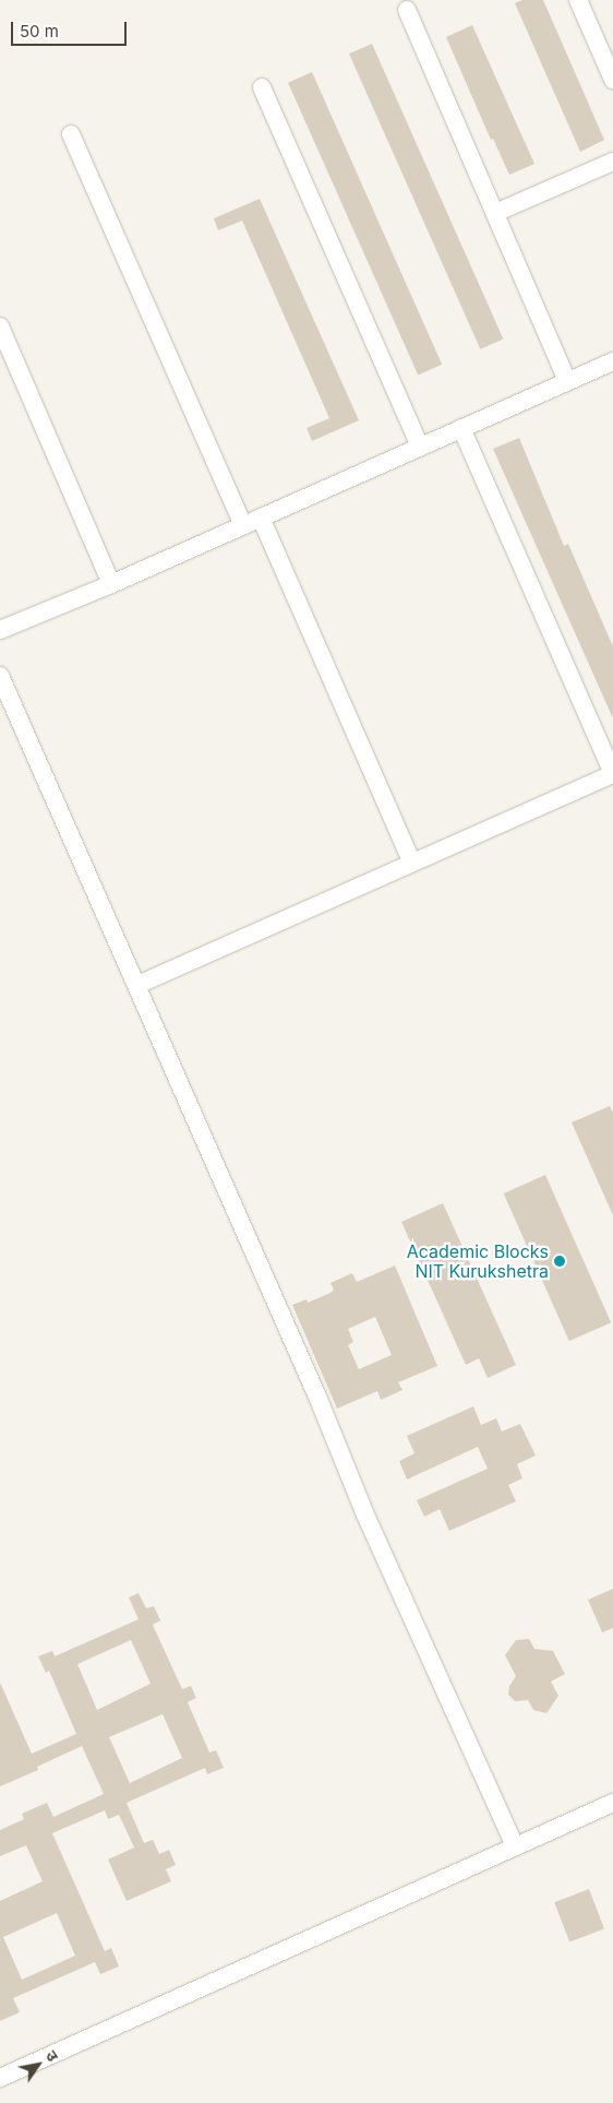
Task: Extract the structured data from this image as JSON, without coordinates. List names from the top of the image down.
{
  "places": ["Academic Blocks NIT Kurukshetra"],
  "scale_bar": "50 m",
  "north": "top right"
}
